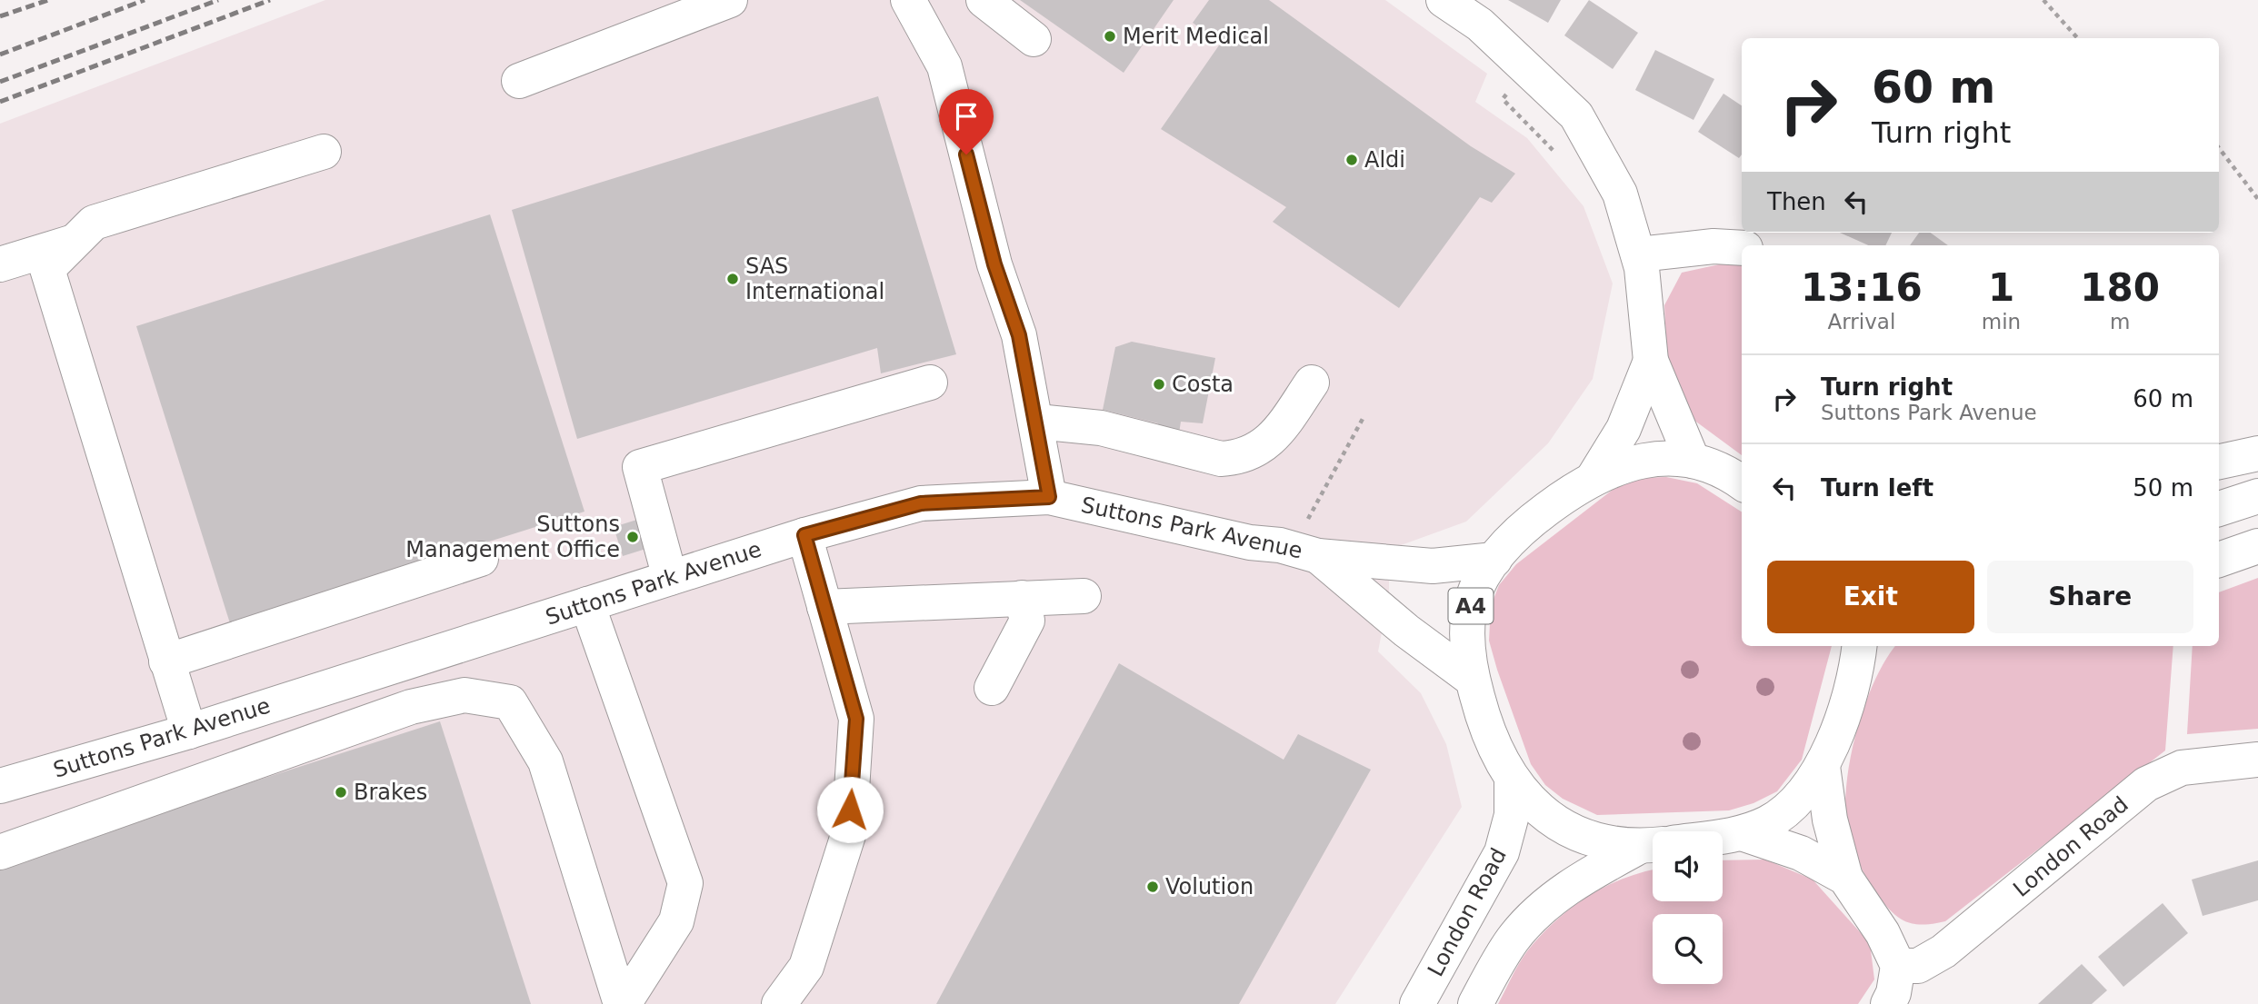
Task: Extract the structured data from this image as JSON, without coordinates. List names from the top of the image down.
{
  "streets": {
    "street": ["Suttons Park Avenue", "A4", "London Road"]
  },
  "crossings": [
    ["Suttons Park Avenue", "A4"],
    ["A4", "London Road"]
  ],
  "places": [
    "Merit Medical",
    "Aldi",
    "SAS International",
    "Costa",
    "Suttons Management Office",
    "Brakes",
    "Volution"
  ],
  "page": {
    "turn": ["60 m", "Turn right"],
    "then": "Then",
    "eta": [
      "13:16",
      "Arrival",
      "1",
      "min",
      "180",
      "m"
    ],
    "list": [
      {
        "name": "Turn right",
        "note": "Suttons Park Avenue",
        "value": "60 m"
      },
      {
        "name": "Turn left",
        "value": "50 m"
      }
    ],
    "buttons": ["Exit", "Share"]
  }
}
